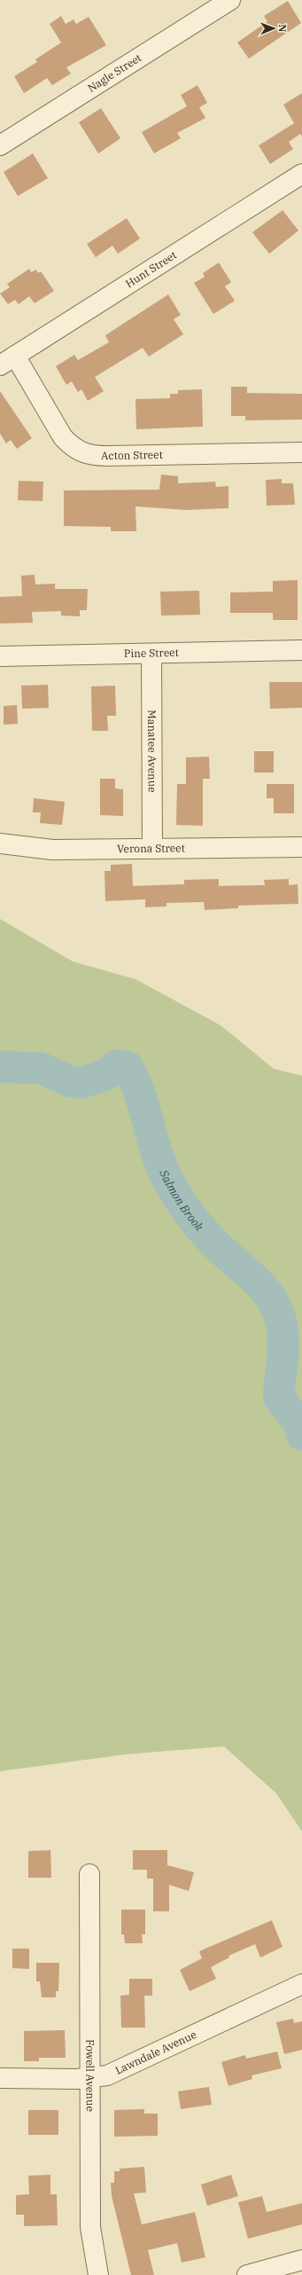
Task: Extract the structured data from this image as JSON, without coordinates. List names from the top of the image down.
{
  "streets": {
    "street": [
      "Nagle Street",
      "Hunt Street",
      "Acton Street",
      "Pine Street",
      "Manatee Avenue",
      "Verona Street",
      "Lawndale Avenue",
      "Fowell Avenue"
    ]
  },
  "crossings": [
    ["Hunt Street", "Acton Street"],
    ["Pine Street", "Manatee Avenue"],
    ["Manatee Avenue", "Verona Street"],
    ["Lawndale Avenue", "Fowell Avenue"]
  ],
  "water": ["Salmon Brook"],
  "north": "right"
}
